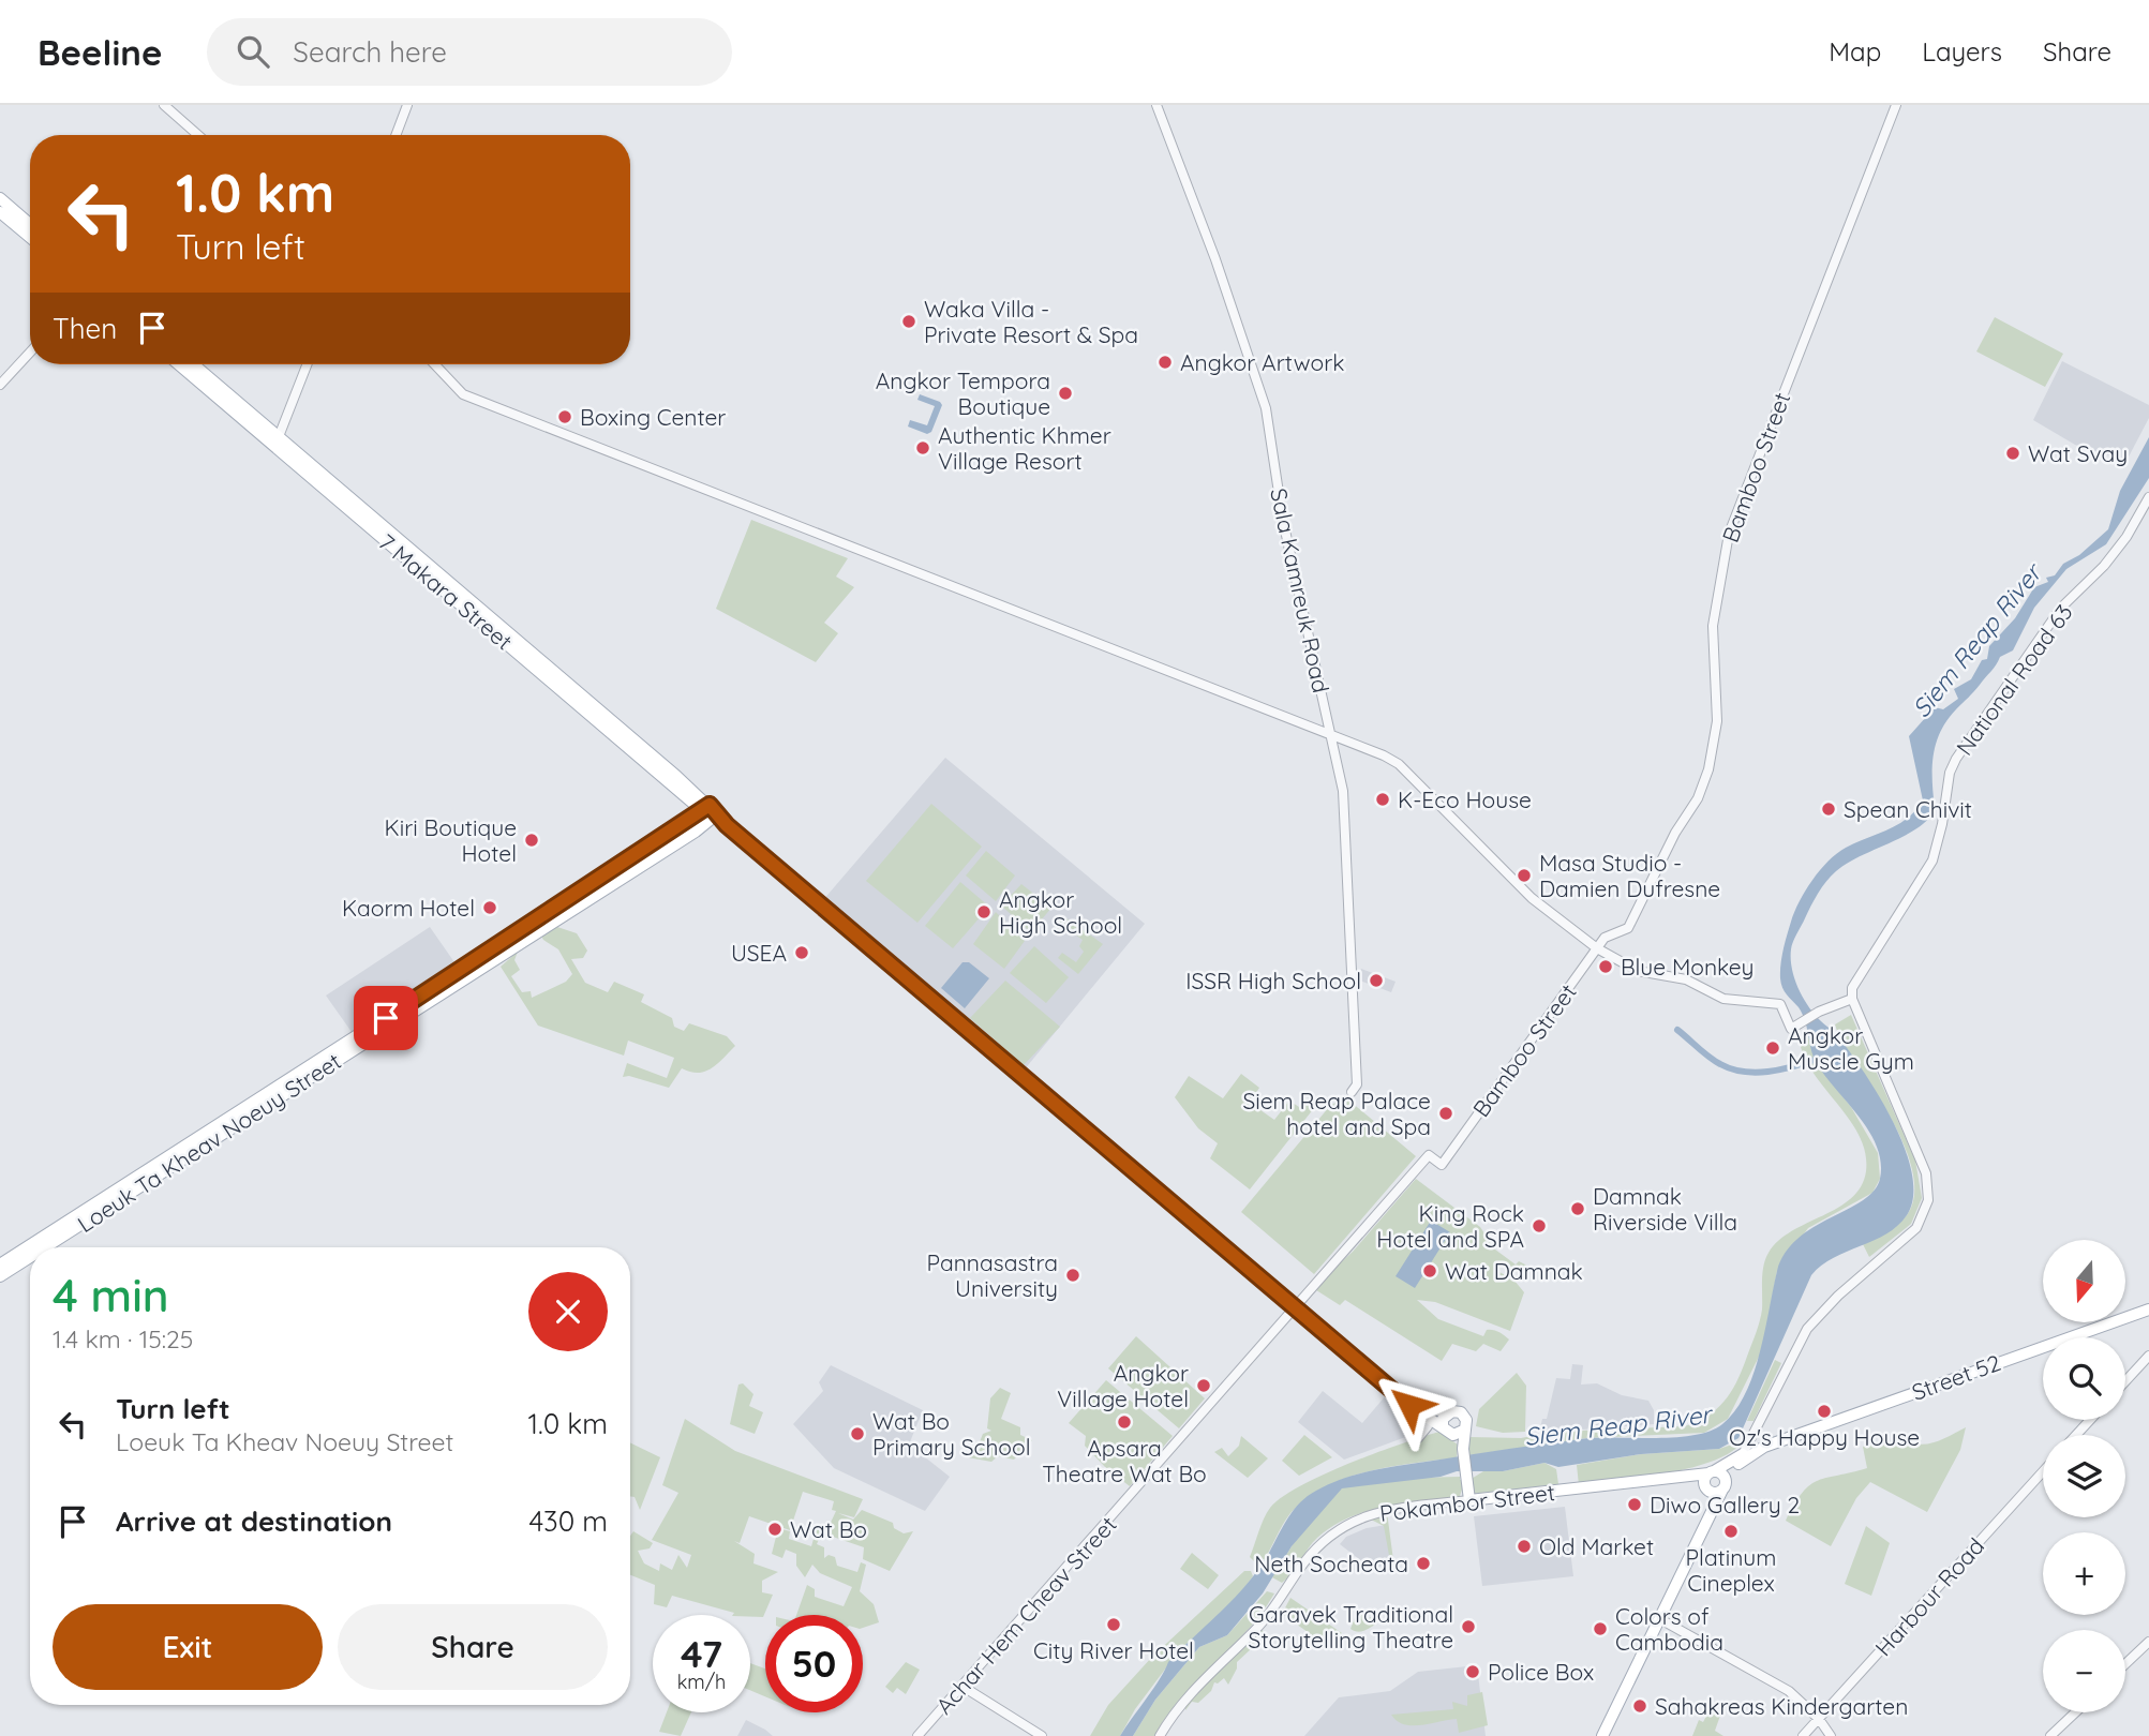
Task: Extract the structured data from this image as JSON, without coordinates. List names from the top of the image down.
{
  "streets": {
    "main road": [
      "7 Makara Street",
      "Loeuk Ta Kheav Noeuy Street",
      "Street 52",
      "Pokambor Street"
    ],
    "street": [
      "Bamboo Street",
      "Sala Kamreuk Road",
      "National Road 63",
      "Harbour Road",
      "Achar Hem Cheav Street"
    ]
  },
  "crossings": [
    ["Bamboo Street", "Achar Hem Cheav Street"],
    ["7 Makara Street", "Loeuk Ta Kheav Noeuy Street"],
    ["7 Makara Street", "Achar Hem Cheav Street"]
  ],
  "water": ["Siem Reap River"],
  "places": [
    "Waka Villa - Private Resort & Spa",
    "Angkor Artwork",
    "Angkor Tempora Boutique",
    "Boxing Center",
    "Authentic Khmer Village Resort",
    "Wat Svay",
    "K-Eco House",
    "Spean Chivit",
    "Kiri Boutique Hotel",
    "Masa Studio - Damien Dufresne",
    "Kaorm Hotel",
    "Angkor High School",
    "USEA",
    "Blue Monkey",
    "ISSR High School",
    "Angkor Muscle Gym",
    "Siem Reap Palace hotel and Spa",
    "Damnak Riverside Villa",
    "King Rock Hotel and SPA",
    "Wat Damnak",
    "Pannasastra University",
    "Angkor Village Hotel",
    "Oz's Happy House",
    "Apsara Theatre Wat Bo",
    "Wat Bo Primary School",
    "Diwo Gallery 2",
    "Wat Bo",
    "Platinum Cineplex",
    "Old Market",
    "Neth Socheata",
    "City River Hotel",
    "Garavek Traditional Storytelling Theatre",
    "Colors of Cambodia",
    "Police Box",
    "Sahakreas Kindergarten"
  ],
  "north": "bottom",
  "page": {
    "header": "Beeline",
    "search": "Search here",
    "nav": ["Map", "Layers", "Share"],
    "turn": ["1.0 km", "Turn left"],
    "then": "Then",
    "map_buttons": ["+", "−"],
    "heading": ["4 min", "1.4 km · 15:25"],
    "list": [
      {
        "name": "Turn left",
        "note": "Loeuk Ta Kheav Noeuy Street",
        "value": "1.0 km"
      },
      {
        "name": "Arrive at destination",
        "value": "430 m"
      }
    ],
    "buttons": ["Exit", "Share"],
    "speed": "47 km/h",
    "limit": "50"
  }
}
